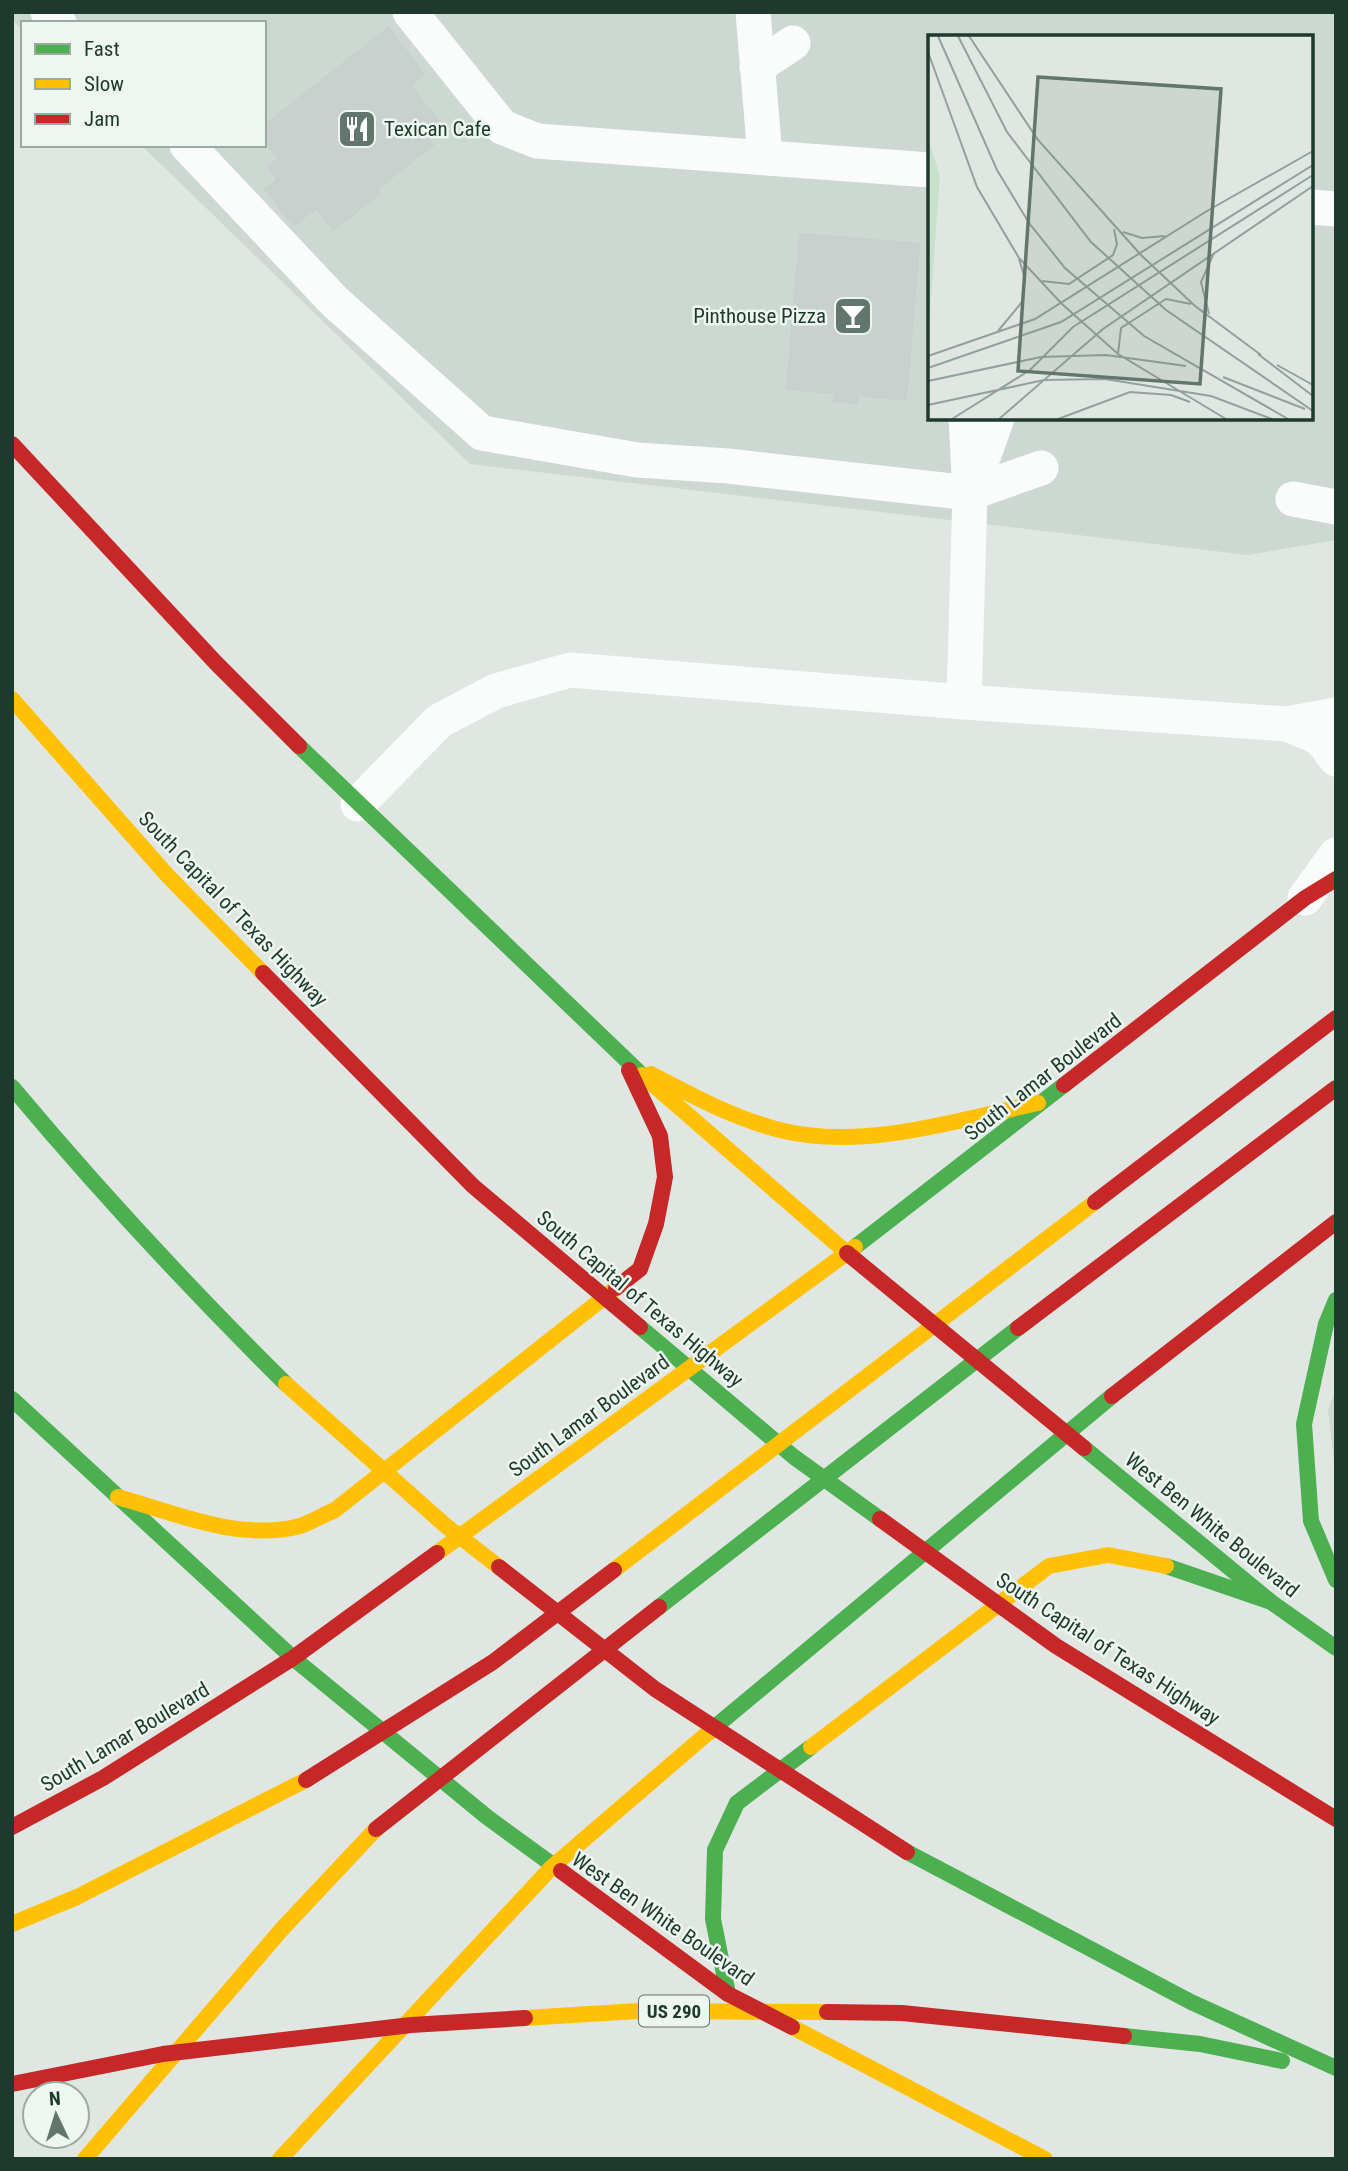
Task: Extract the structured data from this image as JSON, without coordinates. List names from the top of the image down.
{
  "streets": {
    "main road": [
      "South Capital of Texas Highway",
      "South Lamar Boulevard",
      "West Ben White Boulevard",
      "US 290"
    ]
  },
  "crossings": [
    ["South Lamar Boulevard", "West Ben White Boulevard"]
  ],
  "places": {
    "restaurant": ["Texican Cafe"],
    "bar": ["Pinthouse Pizza"]
  },
  "legend": ["Fast", "Slow", "Jam"],
  "north": "top"
}
